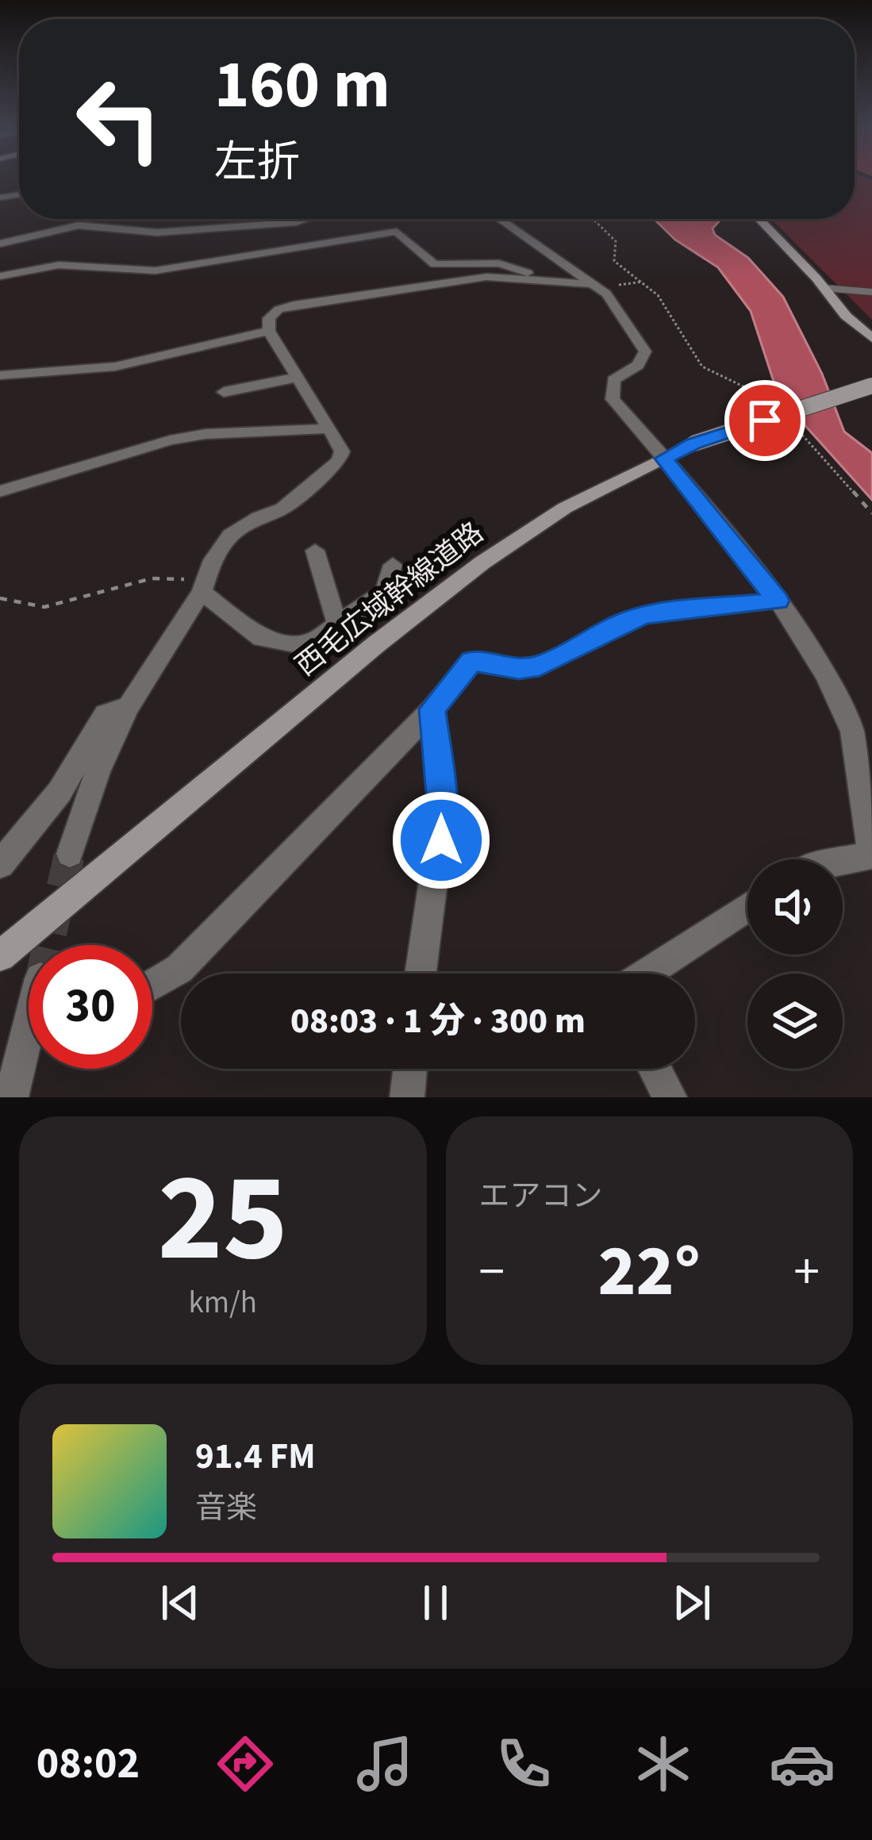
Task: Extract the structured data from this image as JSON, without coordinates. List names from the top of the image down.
{
  "streets": {
    "main road": ["西毛広域幹線道路"]
  },
  "page": {
    "turn": ["160 m", "左折"],
    "limit": "30",
    "trip": "08:03 · 1 分 · 300 m",
    "tile": [
      ["25", "km/h"],
      "エアコン"
    ],
    "heat": ["−", "22°", "+"],
    "song": ["91.4 FM", "音楽"],
    "tabs": "08:02"
  }
}
